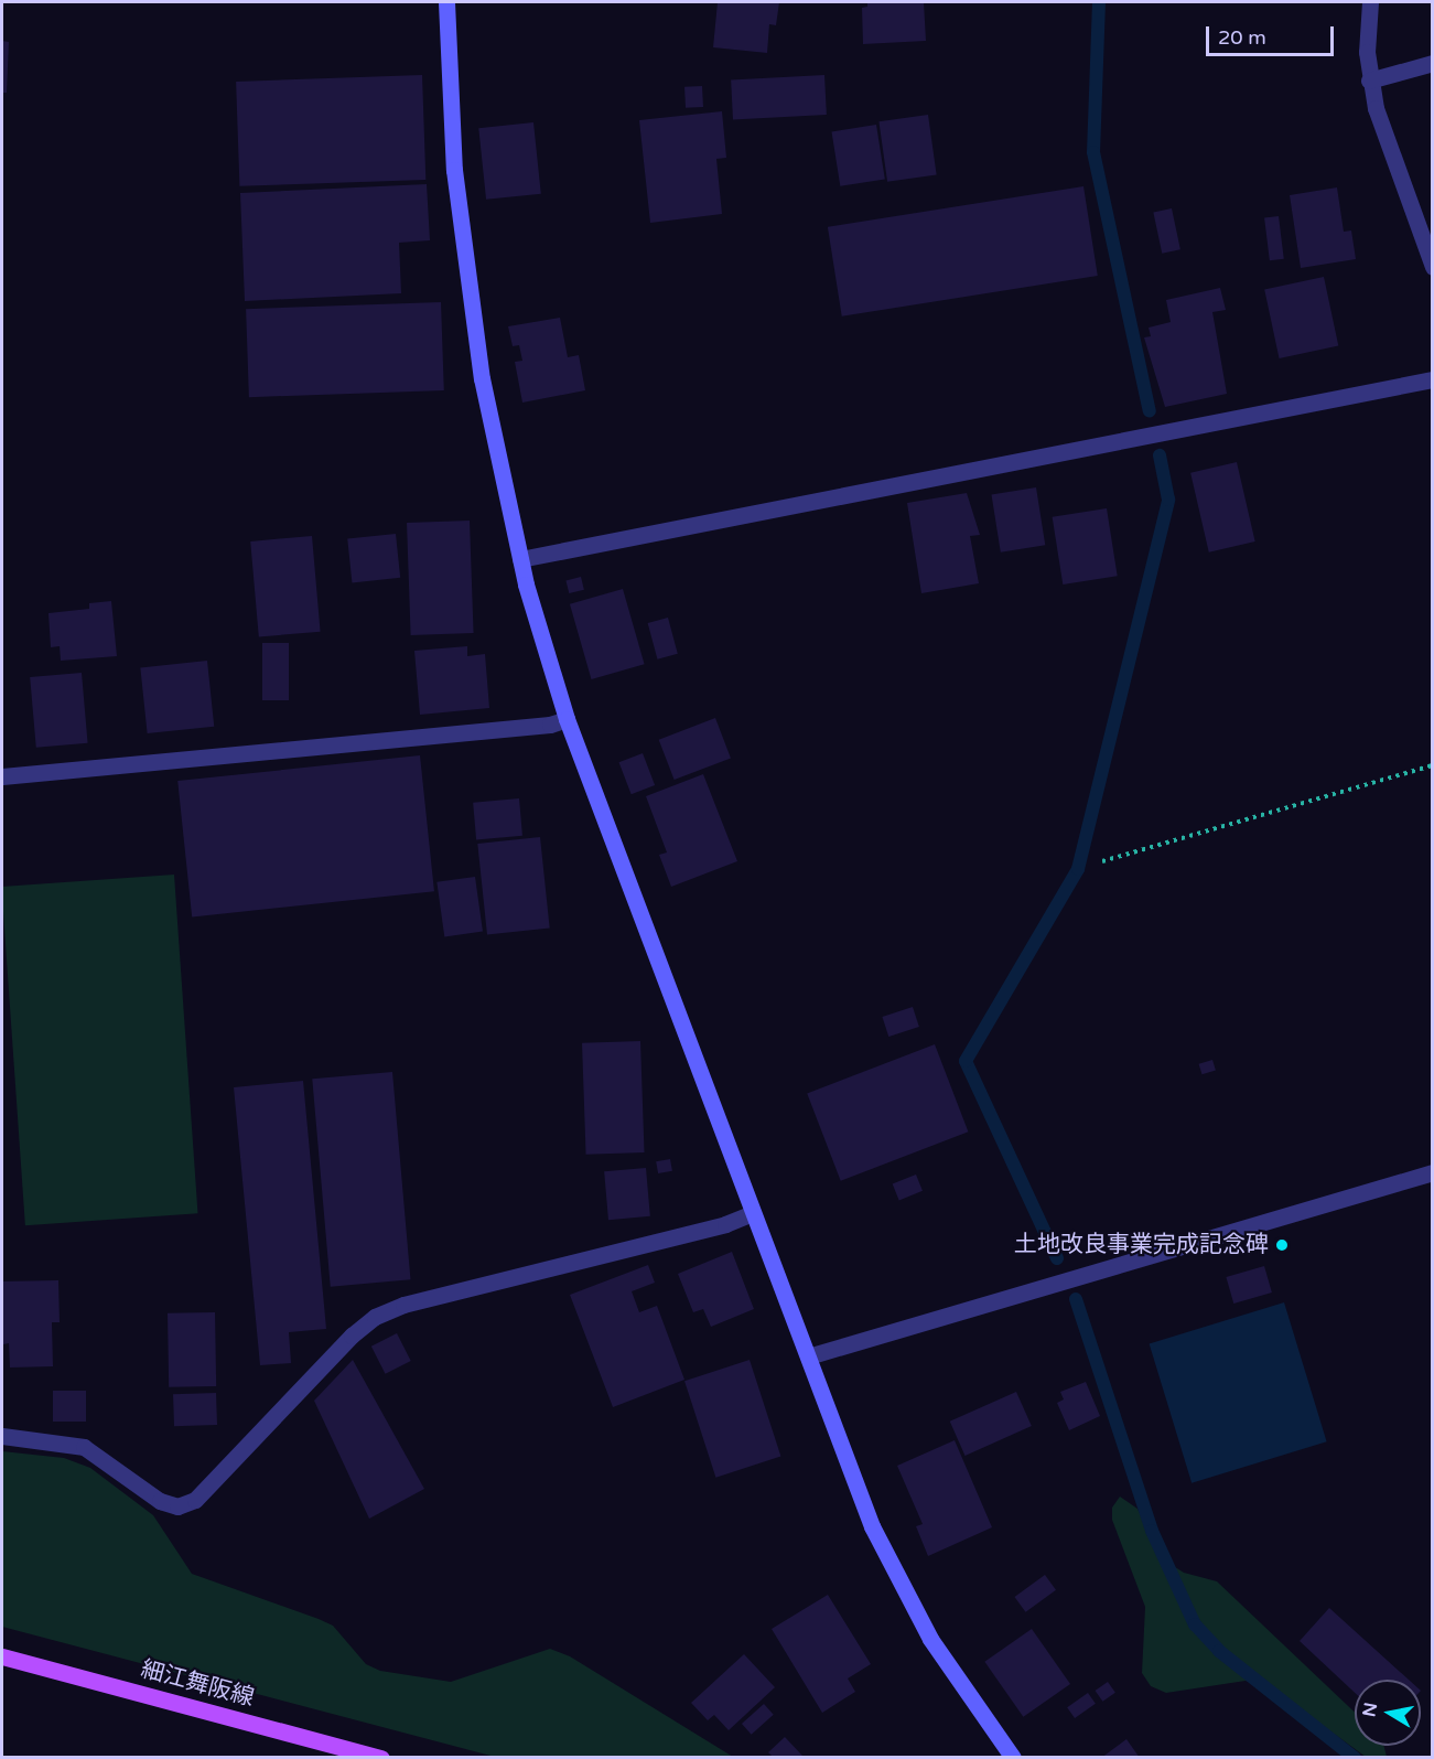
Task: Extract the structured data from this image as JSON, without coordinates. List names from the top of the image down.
{
  "streets": {
    "main road": ["細江舞阪線"]
  },
  "places": ["土地改良事業完成記念碑"],
  "scale_bar": "20 m",
  "north": "left"
}
